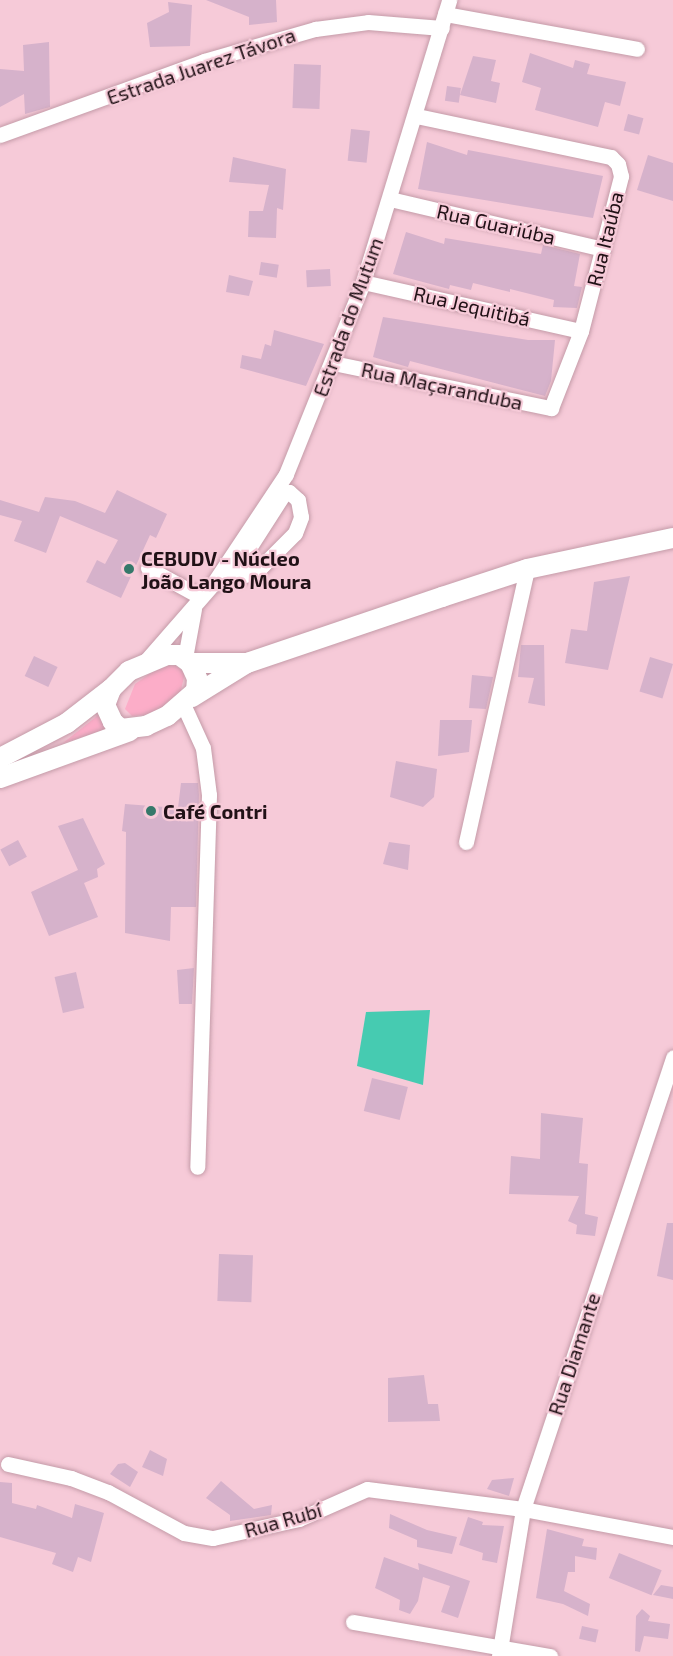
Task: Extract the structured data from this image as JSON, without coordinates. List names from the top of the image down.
{
  "streets": {
    "street": [
      "Estrada Juarez Távora",
      "Rua Guariúba",
      "Rua Itaúba",
      "Rua Jequitibá",
      "Estrada do Mutum",
      "Rua Maçaranduba",
      "Rua Diamante",
      "Rua Rubí"
    ]
  },
  "crossings": [
    ["Estrada Juarez Távora", "Estrada do Mutum"],
    ["Rua Guariúba", "Rua Itaúba"],
    ["Rua Guariúba", "Estrada do Mutum"],
    ["Rua Itaúba", "Rua Jequitibá"],
    ["Rua Itaúba", "Estrada do Mutum"],
    ["Rua Itaúba", "Rua Maçaranduba"],
    ["Rua Jequitibá", "Estrada do Mutum"],
    ["Estrada do Mutum", "Rua Maçaranduba"],
    ["Rua Diamante", "Rua Rubí"]
  ],
  "places": ["CEBUDV - Núcleo João Lango Moura", "Café Contri"]
}
